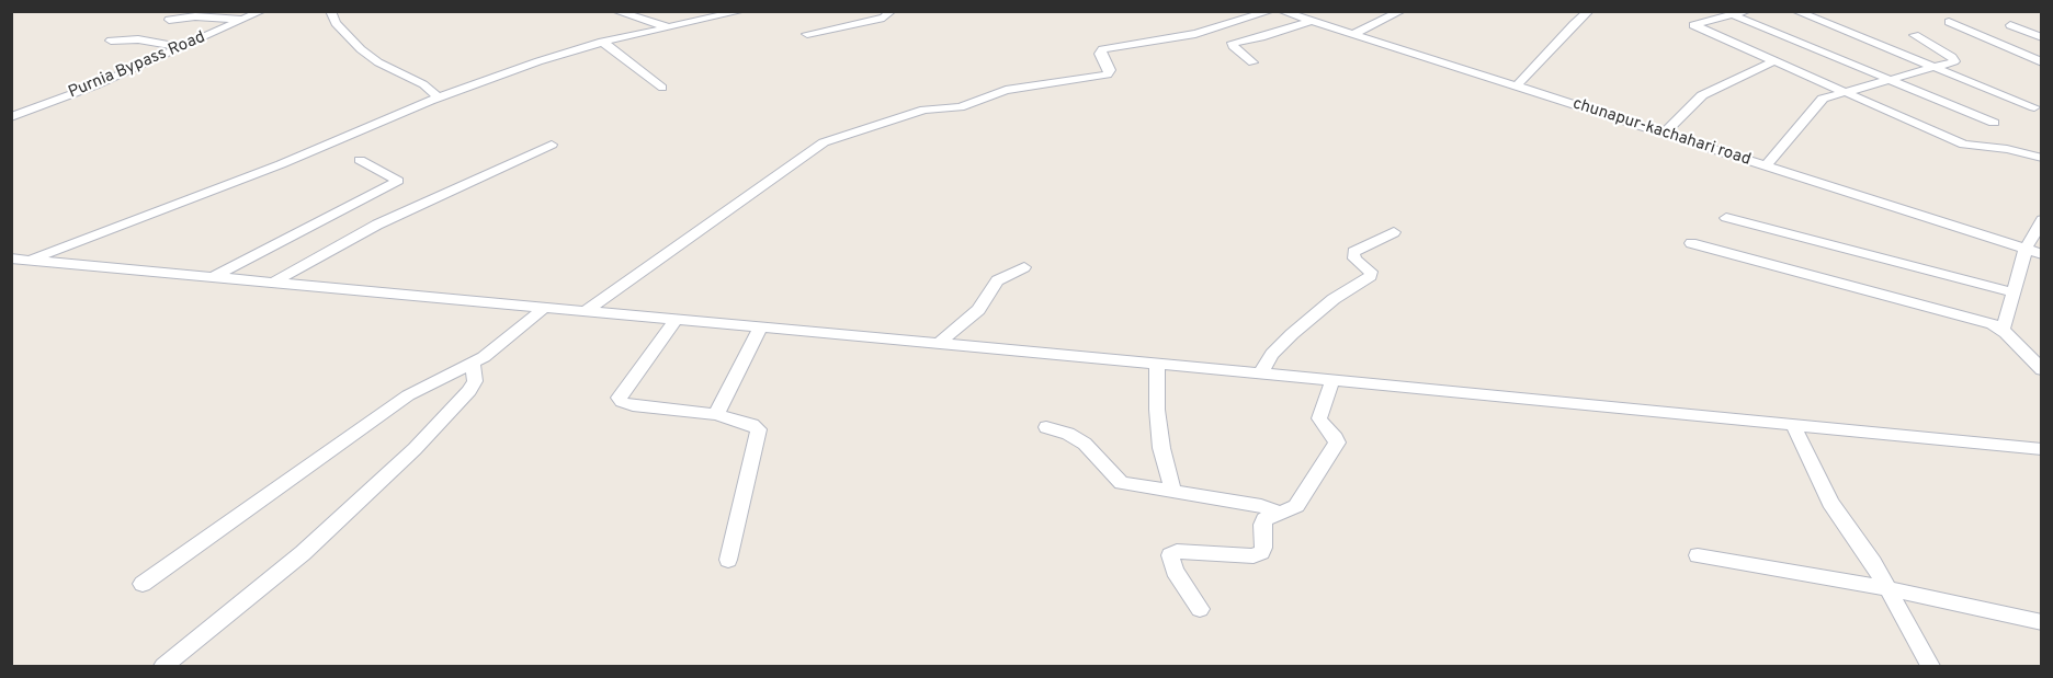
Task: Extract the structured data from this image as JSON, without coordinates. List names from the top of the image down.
{
  "streets": {
    "street": ["Purnia Bypass Road", "chunapur-kachahari road"]
  }
}
